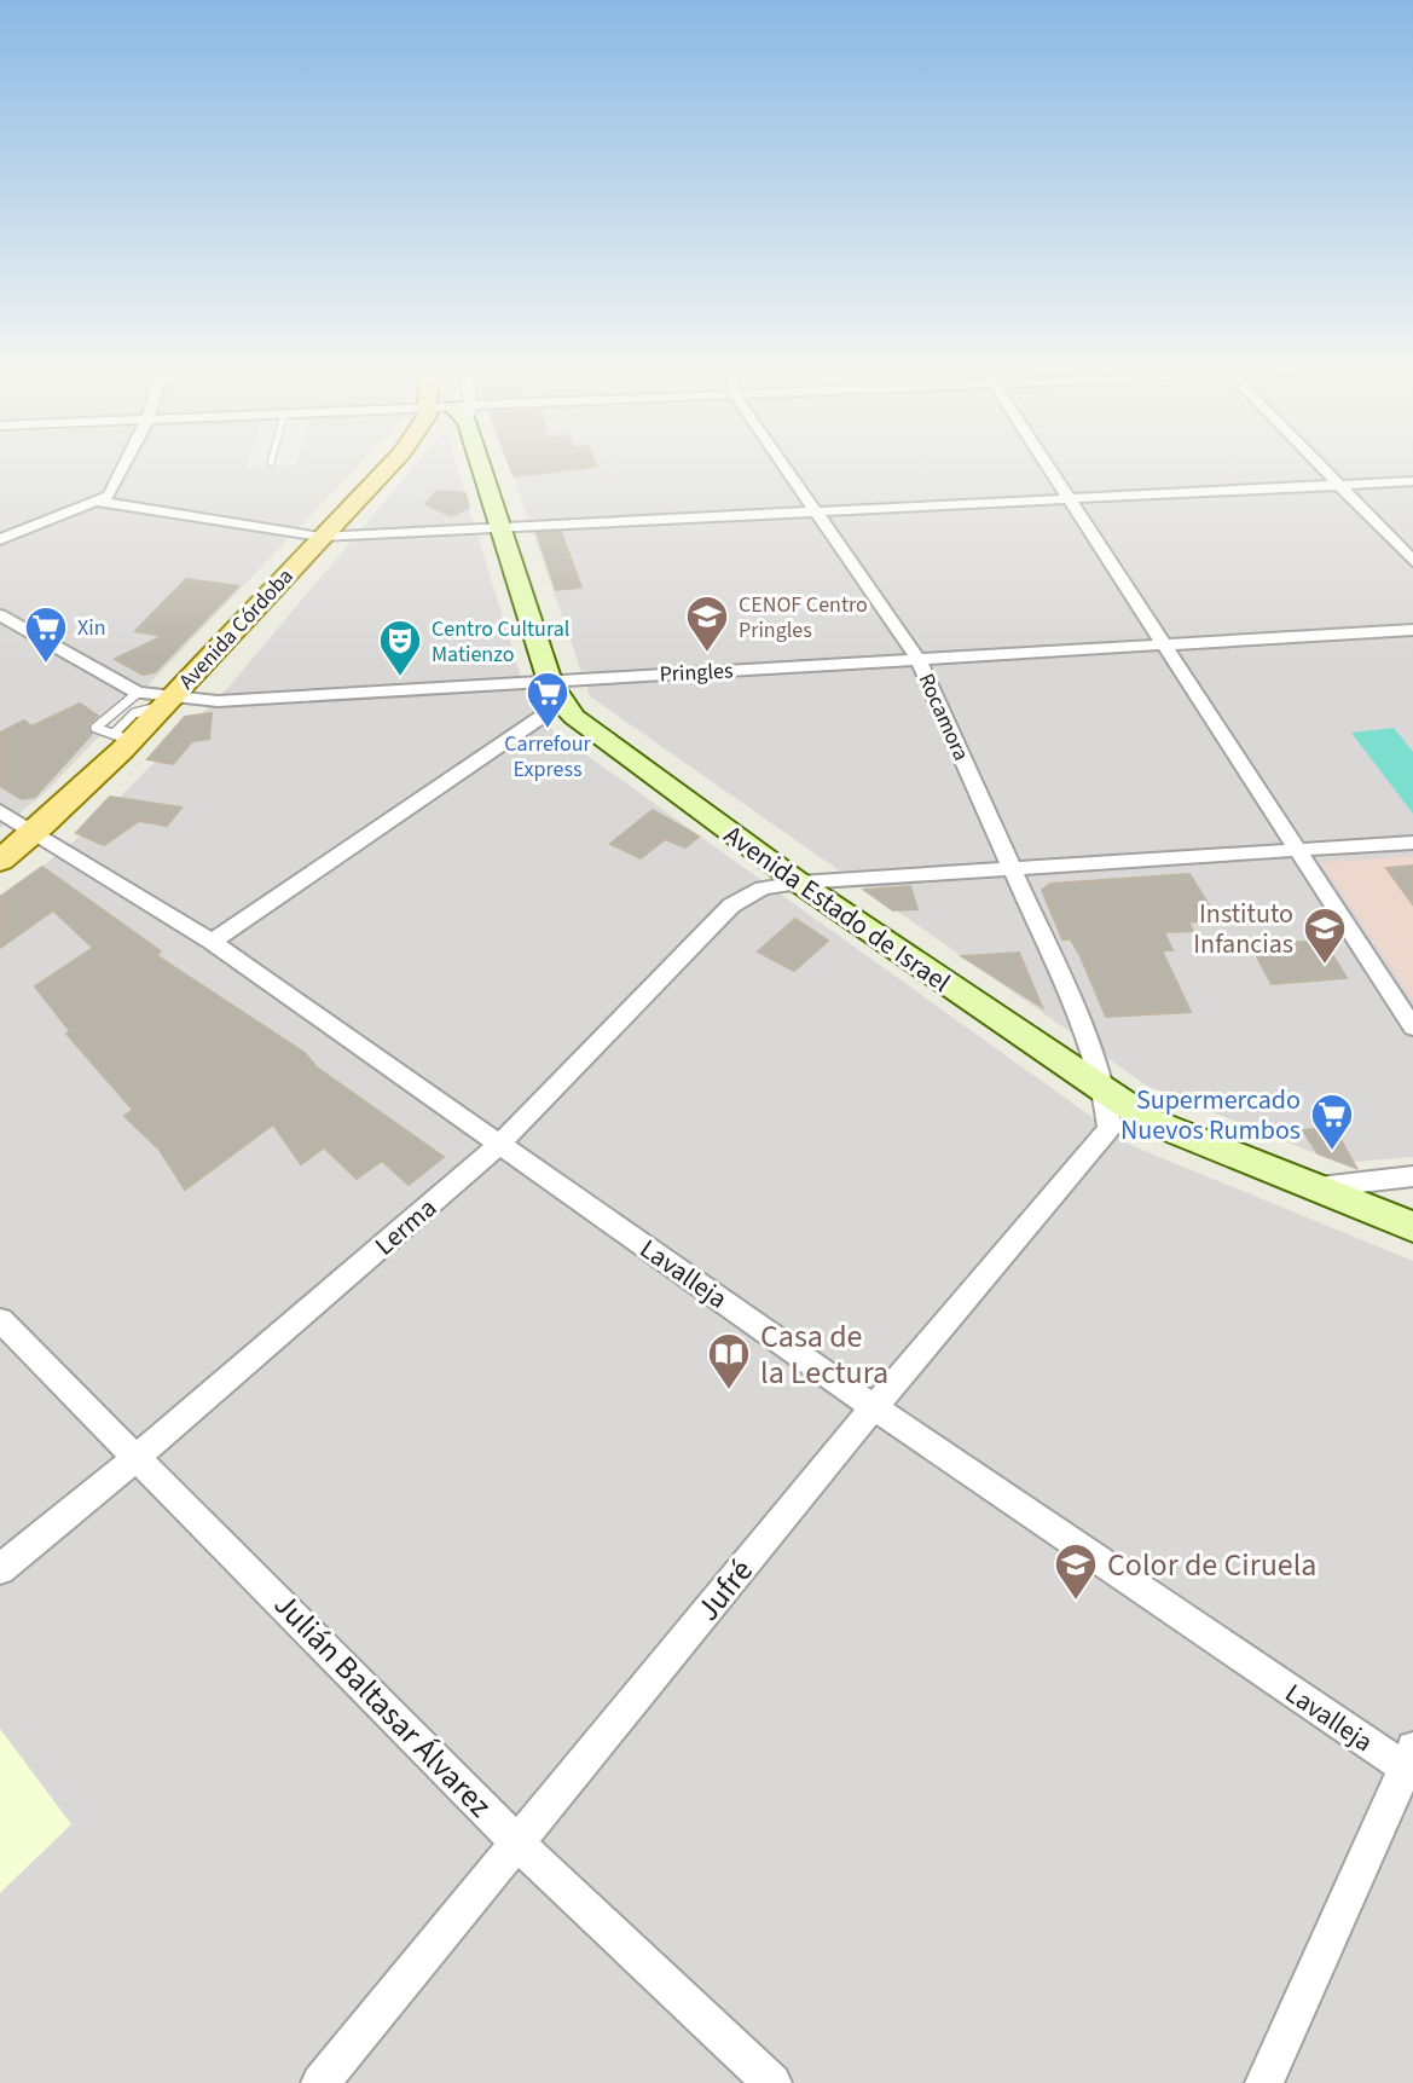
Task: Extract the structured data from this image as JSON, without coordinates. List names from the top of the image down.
{
  "streets": {
    "main road": ["Avenida Córdoba", "Avenida Estado de Israel"],
    "street": [
      "Pringles",
      "Rocamora",
      "Lerma",
      "Lavalleja",
      "Jufré",
      "Julián Baltasar Álvarez"
    ]
  },
  "crossings": [
    ["Avenida Córdoba", "Pringles"],
    ["Avenida Córdoba", "Lavalleja"],
    ["Pringles", "Rocamora"],
    ["Pringles", "Avenida Estado de Israel"],
    ["Rocamora", "Avenida Estado de Israel"],
    ["Rocamora", "Lerma"],
    ["Rocamora", "Jufré"],
    ["Avenida Estado de Israel", "Lerma"],
    ["Avenida Estado de Israel", "Jufré"],
    ["Lerma", "Lavalleja"],
    ["Lerma", "Julián Baltasar Álvarez"],
    ["Lavalleja", "Jufré"],
    ["Jufré", "Julián Baltasar Álvarez"]
  ],
  "places": {
    "school or university": ["CENOF Centro Pringles", "Instituto Infancias", "Color de Ciruela"],
    "supermarket": ["Xin", "Carrefour Express", "Supermercado Nuevos Rumbos"],
    "theatre": ["Centro Cultural Matienzo"],
    "library": ["Casa de la Lectura"]
  }
}
